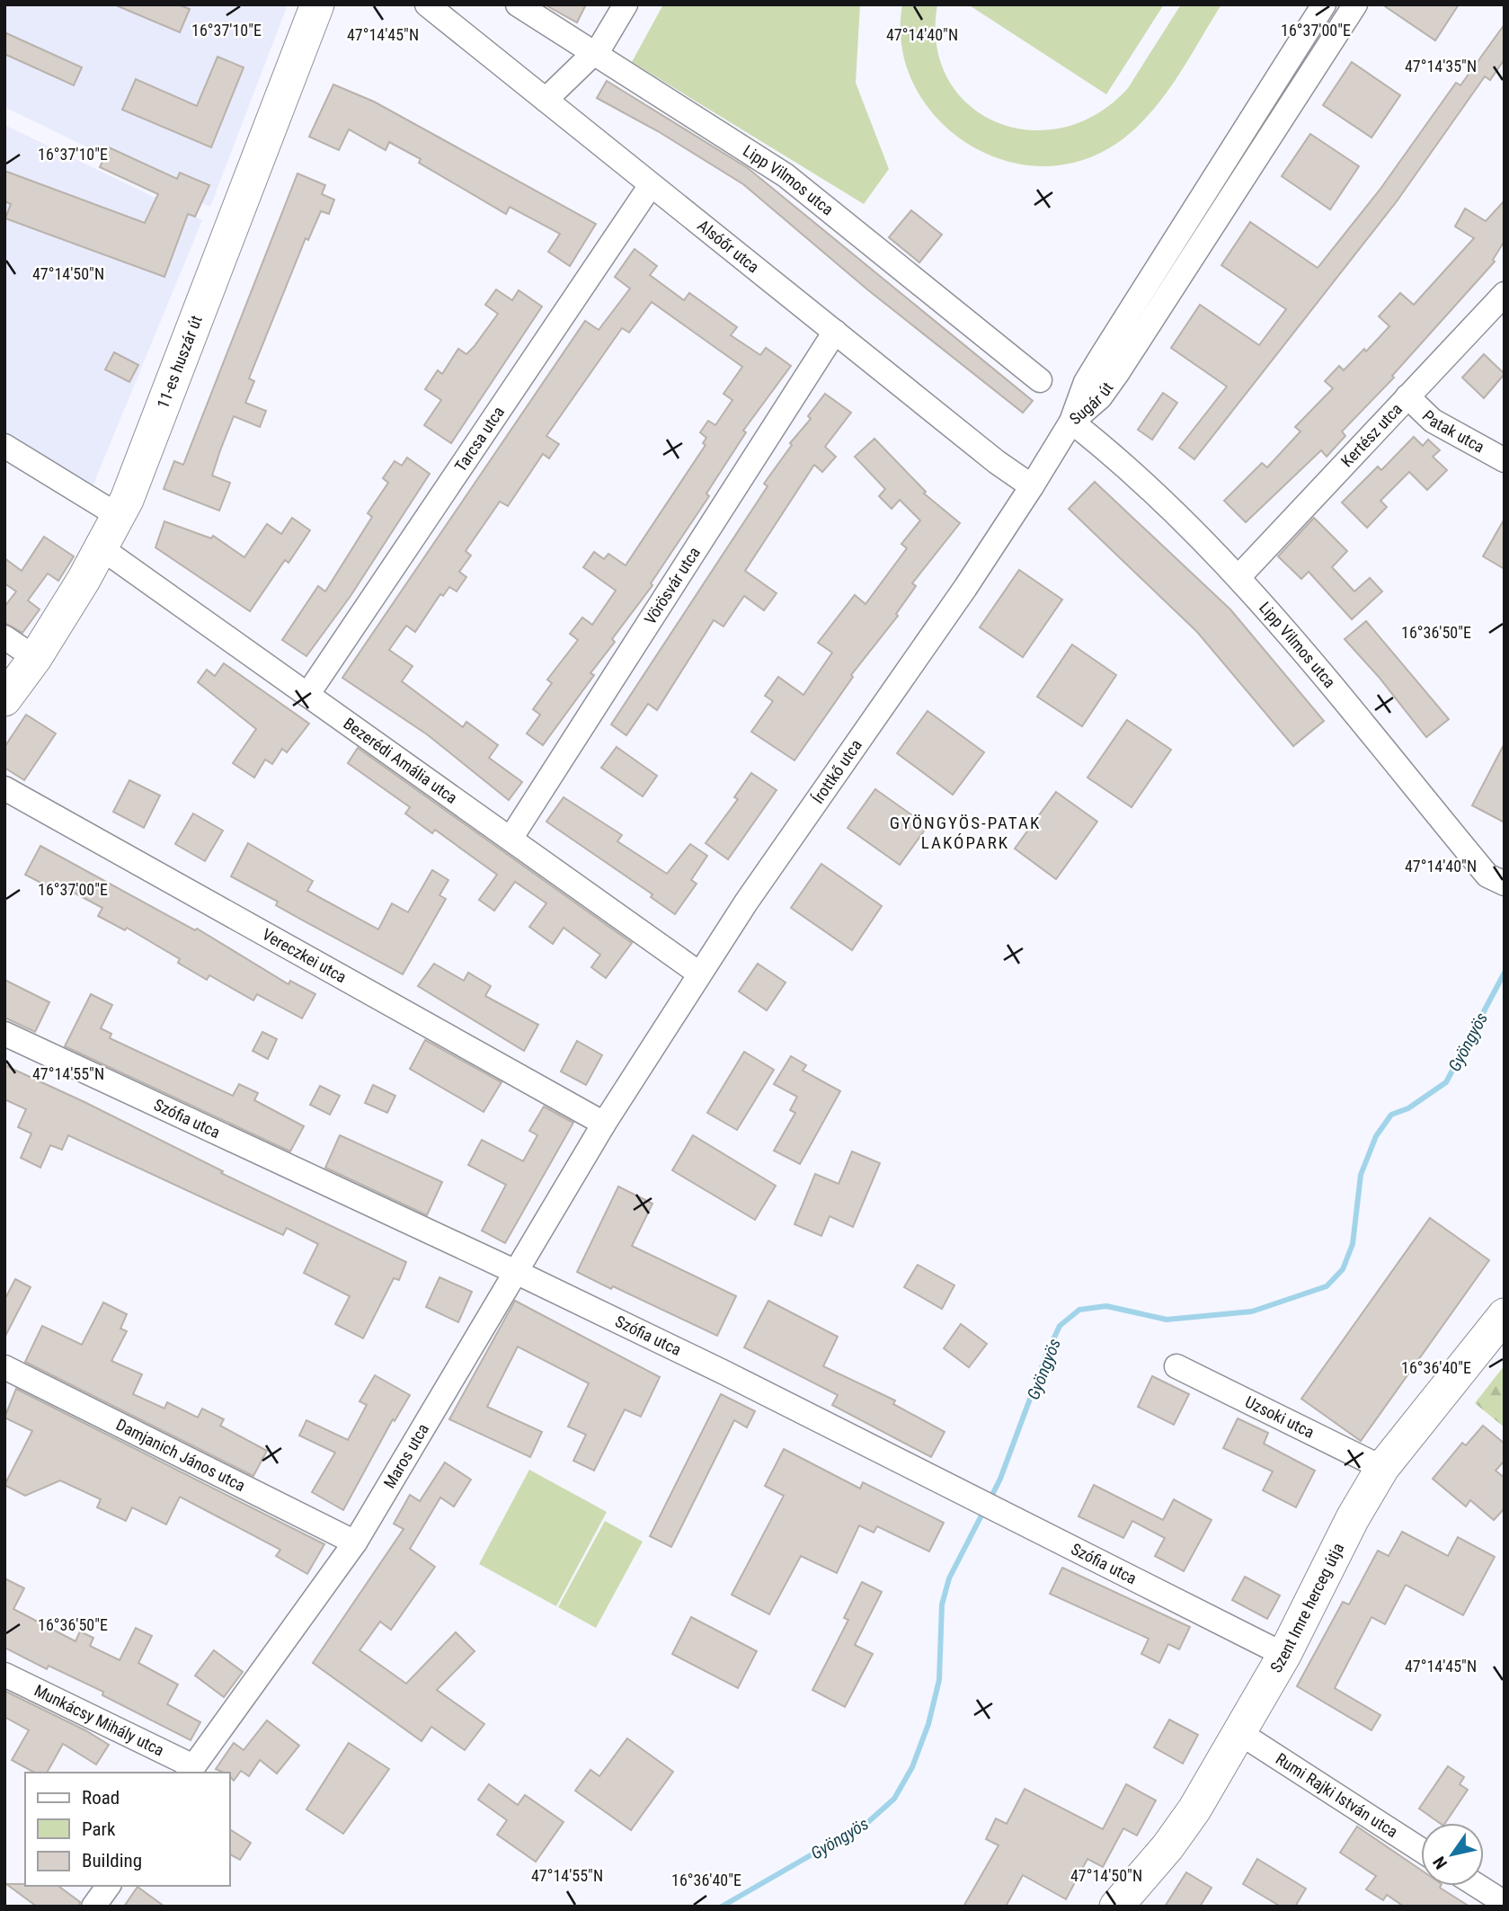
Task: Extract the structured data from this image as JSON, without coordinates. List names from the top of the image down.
{
  "streets": {
    "main road": ["11-es huszár út", "Szent Imre herceg útja"],
    "street": [
      "Lipp Vilmos utca",
      "Alsóőr utca",
      "Sugár út",
      "Patak utca",
      "Kertész utca",
      "Tarcsa utca",
      "Vörösvár utca",
      "Bezerédi Amália utca",
      "Írottkő utca",
      "Vereczkei utca",
      "Szófia utca",
      "Uzsoki utca",
      "Damjanich János utca",
      "Maros utca",
      "Munkácsy Mihály utca",
      "Rumi Rajki István utca"
    ]
  },
  "crossings": [
    ["Lipp Vilmos utca", "Sugár út"],
    ["Lipp Vilmos utca", "Kertész utca"],
    ["Lipp Vilmos utca", "Írottkő utca"],
    ["Alsóőr utca", "Tarcsa utca"],
    ["Alsóőr utca", "Vörösvár utca"],
    ["Alsóőr utca", "Írottkő utca"],
    ["11-es huszár út", "Bezerédi Amália utca"],
    ["Sugár út", "Írottkő utca"],
    ["Patak utca", "Kertész utca"],
    ["Tarcsa utca", "Bezerédi Amália utca"],
    ["Vörösvár utca", "Bezerédi Amália utca"],
    ["Bezerédi Amália utca", "Írottkő utca"],
    ["Írottkő utca", "Vereczkei utca"],
    ["Írottkő utca", "Maros utca"],
    ["Vereczkei utca", "Maros utca"],
    ["Szófia utca", "Maros utca"],
    ["Szófia utca", "Szent Imre herceg útja"],
    ["Uzsoki utca", "Szent Imre herceg útja"],
    ["Damjanich János utca", "Maros utca"],
    ["Maros utca", "Munkácsy Mihály utca"],
    ["Szent Imre herceg útja", "Rumi Rajki István utca"]
  ],
  "districts": ["GYÖNGYÖS-PATAK LAKÓPARK"],
  "water": ["Gyöngyös"],
  "legend": ["Road", "Park", "Building"],
  "north": "bottom left",
  "coordinates": [
    "16°37'10\"E",
    "16°37'00\"E",
    "47°14'45\"N",
    "47°14'40\"N",
    "47°14'35\"N",
    "47°14'50\"N",
    "16°36'50\"E",
    "47°14'55\"N",
    "16°36'40\"E"
  ]
}
